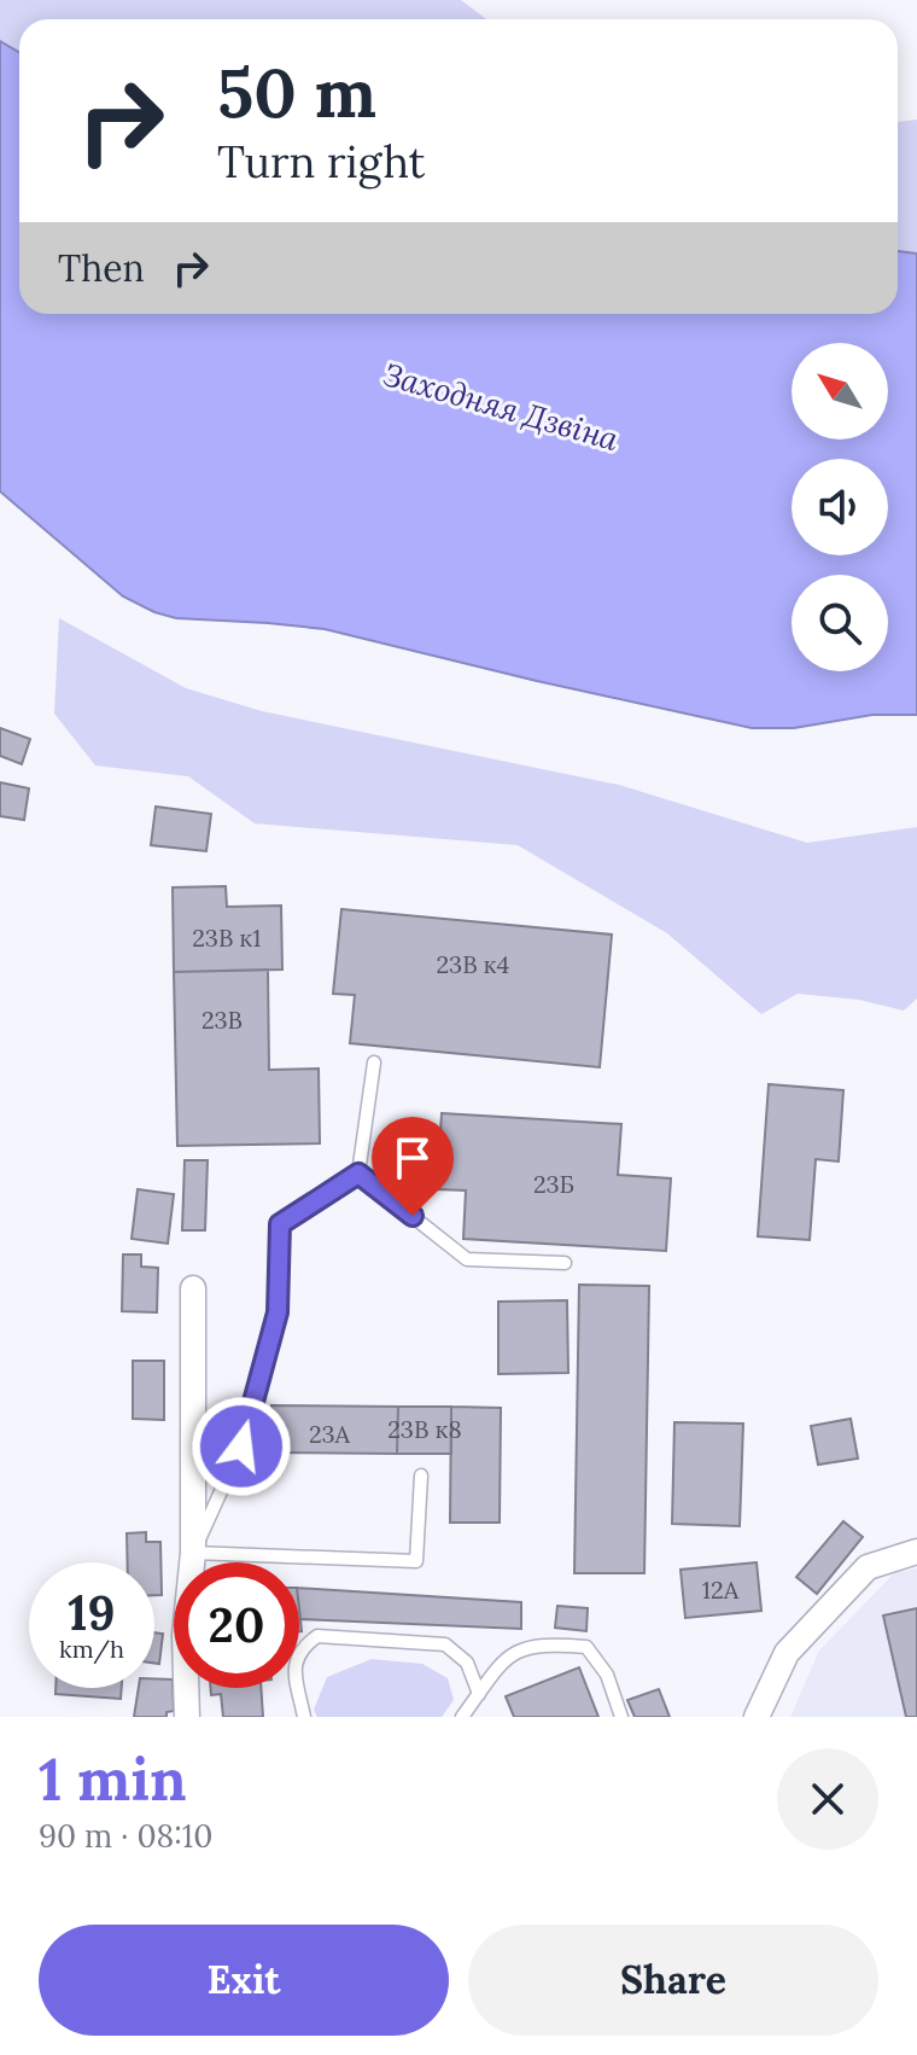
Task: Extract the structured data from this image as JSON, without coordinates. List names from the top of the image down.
{
  "water": ["Заходняя Дзвіна"],
  "house_numbers": [
    "23В к1",
    "23В к4",
    "23В",
    "23Б",
    "23В к8",
    "23А",
    "12А"
  ],
  "north": "top left",
  "page": {
    "turn": ["50 m", "Turn right"],
    "then": "Then",
    "speed": "19 km/h",
    "limit": "20",
    "heading": ["1 min", "90 m · 08:10"],
    "buttons": ["Exit", "Share"]
  }
}
